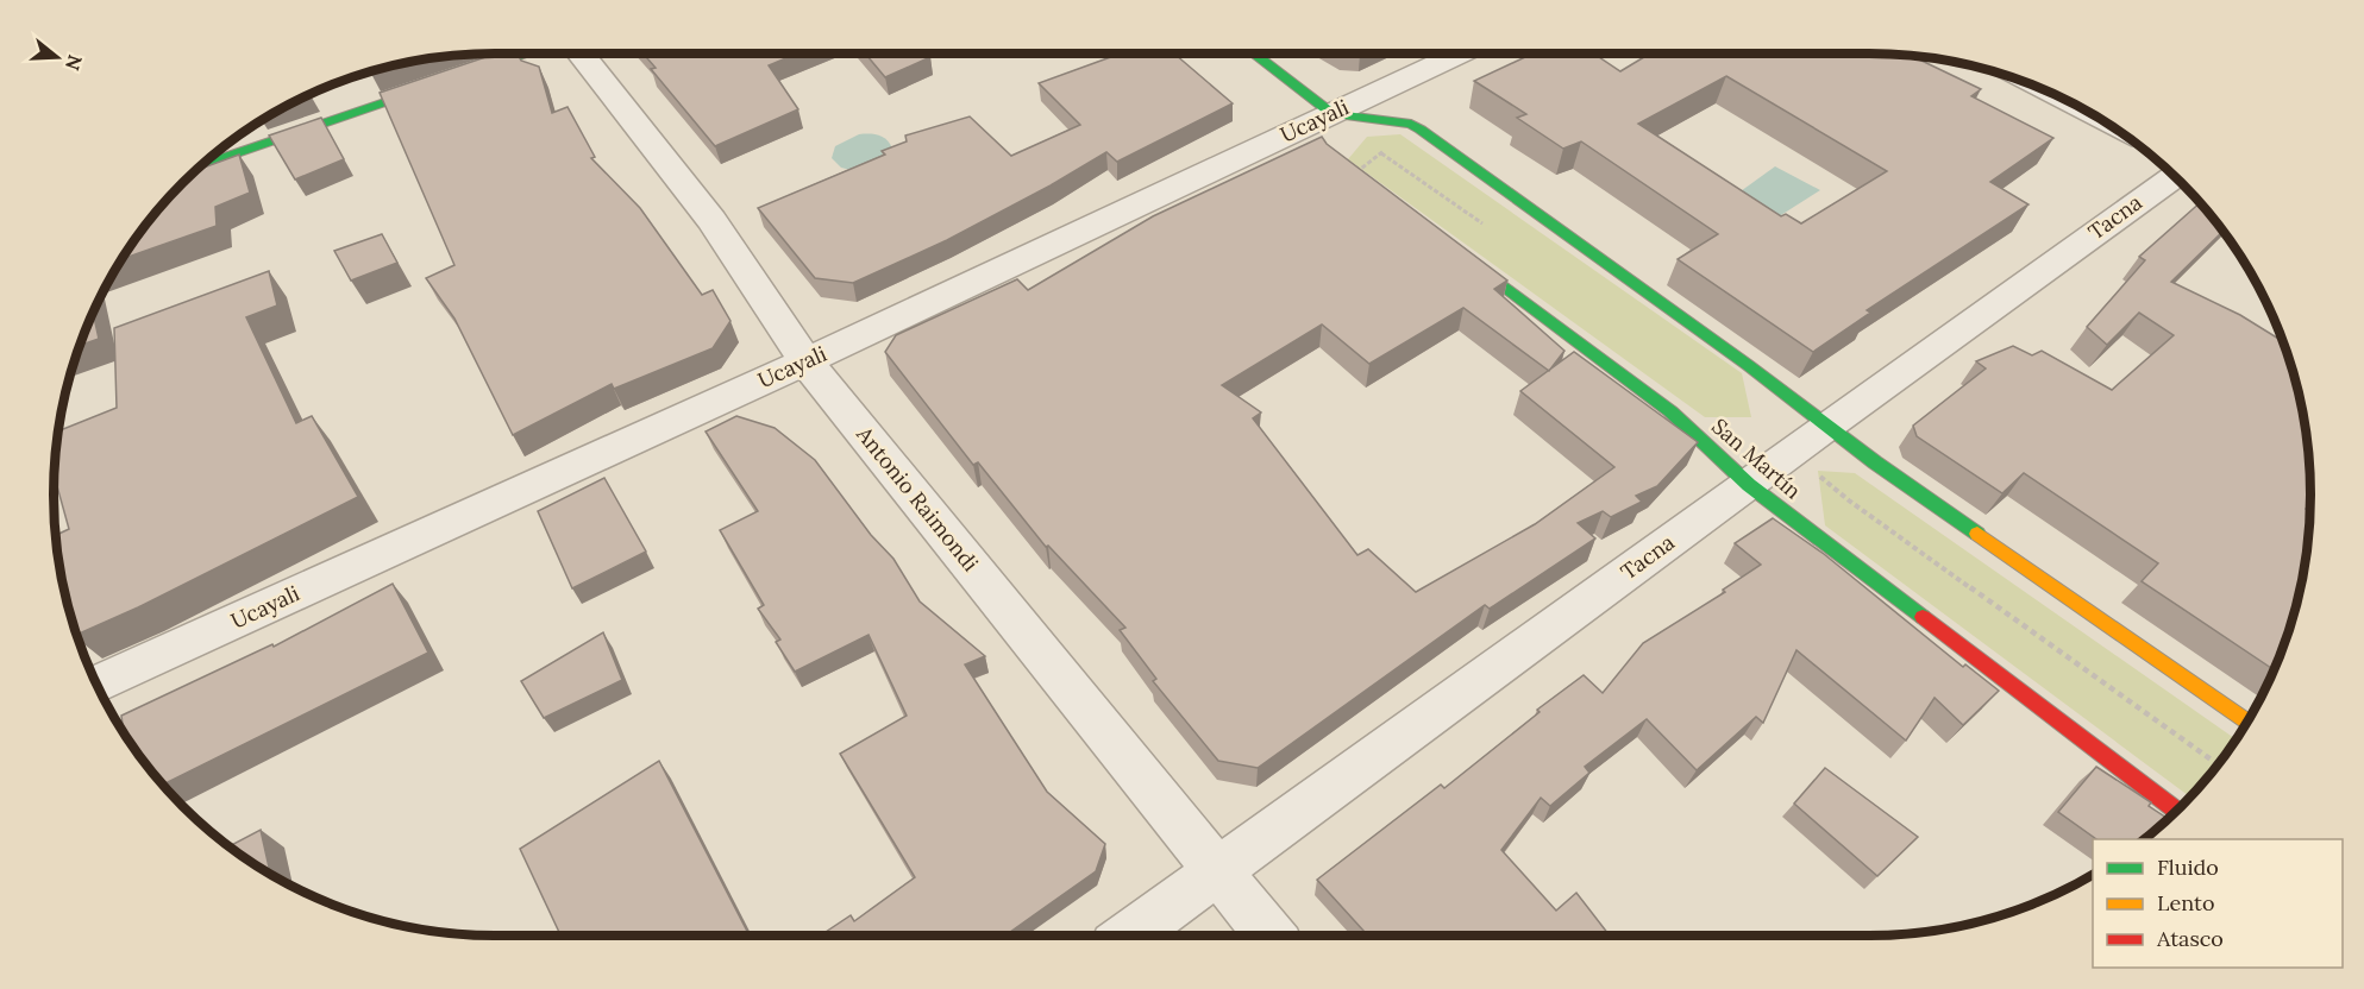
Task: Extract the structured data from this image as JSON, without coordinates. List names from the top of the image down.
{
  "streets": {
    "main road": ["San Martín"],
    "street": ["Ucayali", "Tacna", "Antonio Raimondi"]
  },
  "crossings": [
    ["Ucayali", "Antonio Raimondi"],
    ["Tacna", "San Martín"],
    ["Tacna", "Antonio Raimondi"]
  ],
  "legend": ["Fluido", "Lento", "Atasco"],
  "north": "right"
}
